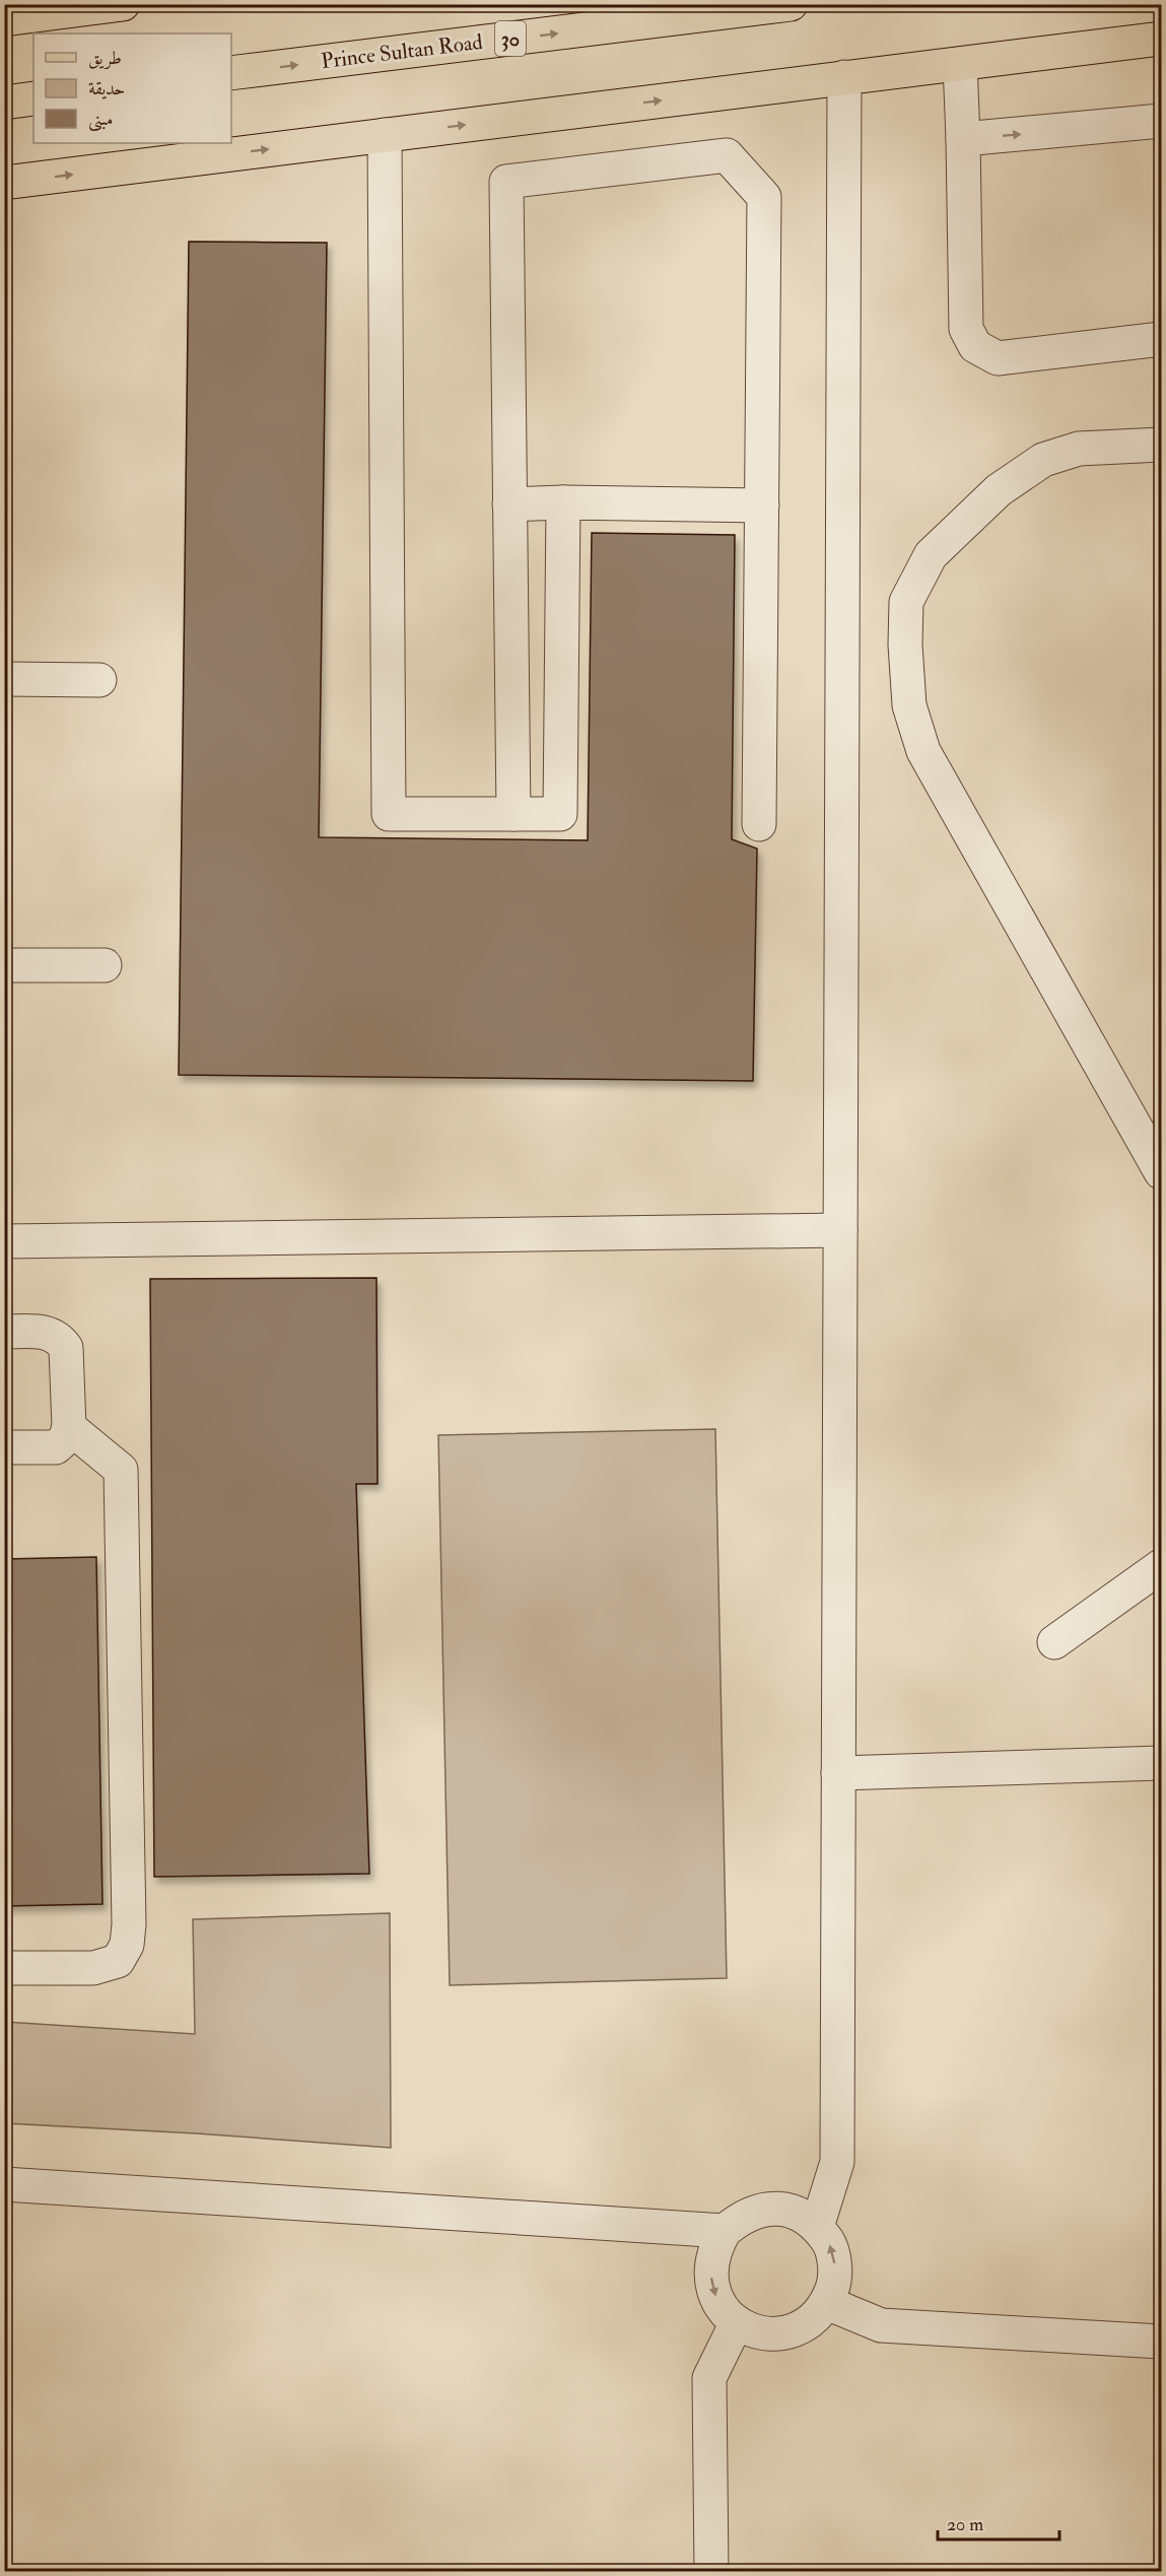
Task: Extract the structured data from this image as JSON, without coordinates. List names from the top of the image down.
{
  "streets": {
    "main road": ["30", "Prince Sultan Road"]
  },
  "legend": ["طريق", "حديقة", "مبنى"],
  "scale_bar": "20 m"
}
